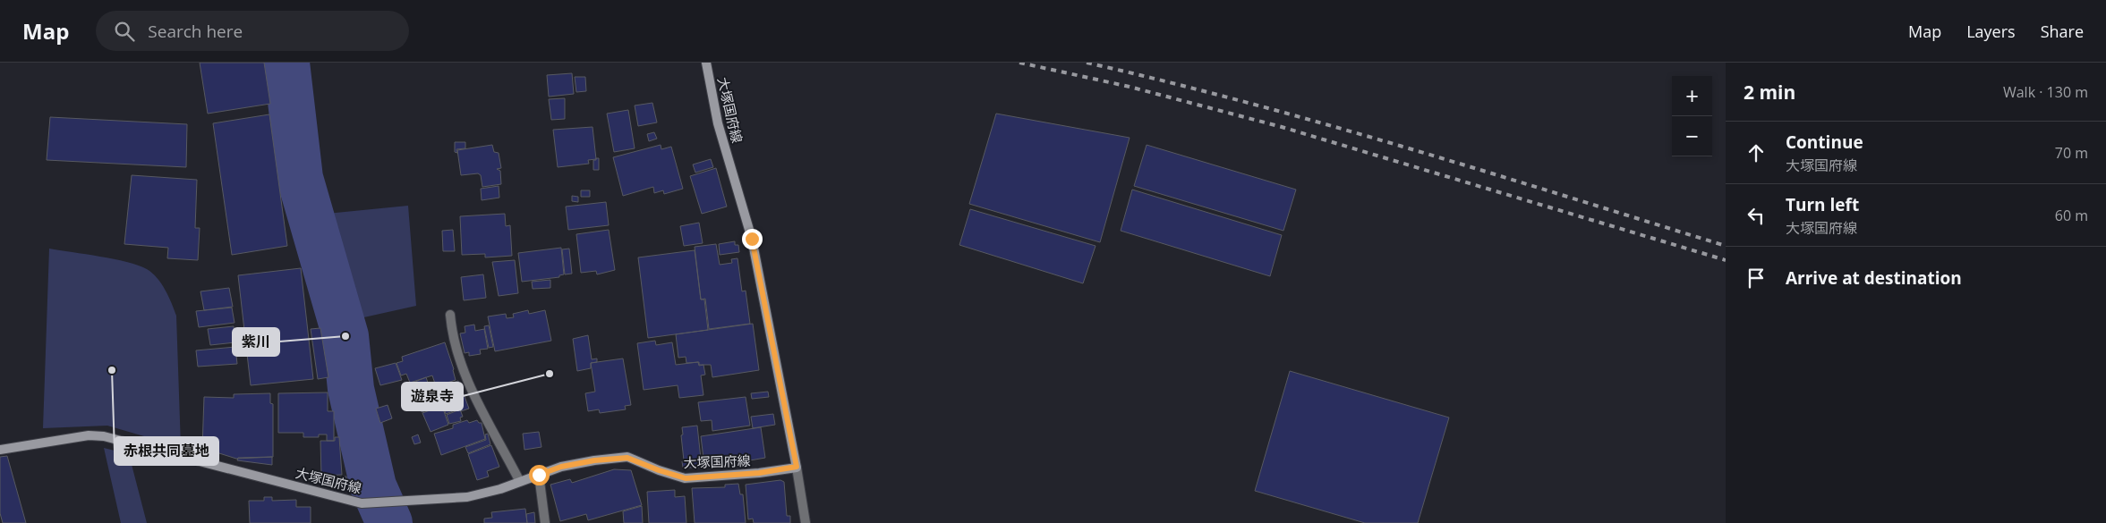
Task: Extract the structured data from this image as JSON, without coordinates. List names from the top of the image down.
{
  "streets": {
    "main road": ["大塚国府線"]
  },
  "places": ["紫川", "赤根共同墓地", "遊泉寺"],
  "page": {
    "header": "Map",
    "search": "Search here",
    "nav": ["Map", "Layers", "Share"],
    "heading": ["2 min", "Walk · 130 m"],
    "map_buttons": ["+", "−"],
    "list": [
      ["Continue", "大塚国府線", "70 m"],
      ["Turn left", "大塚国府線", "60 m"],
      "Arrive at destination"
    ]
  }
}
